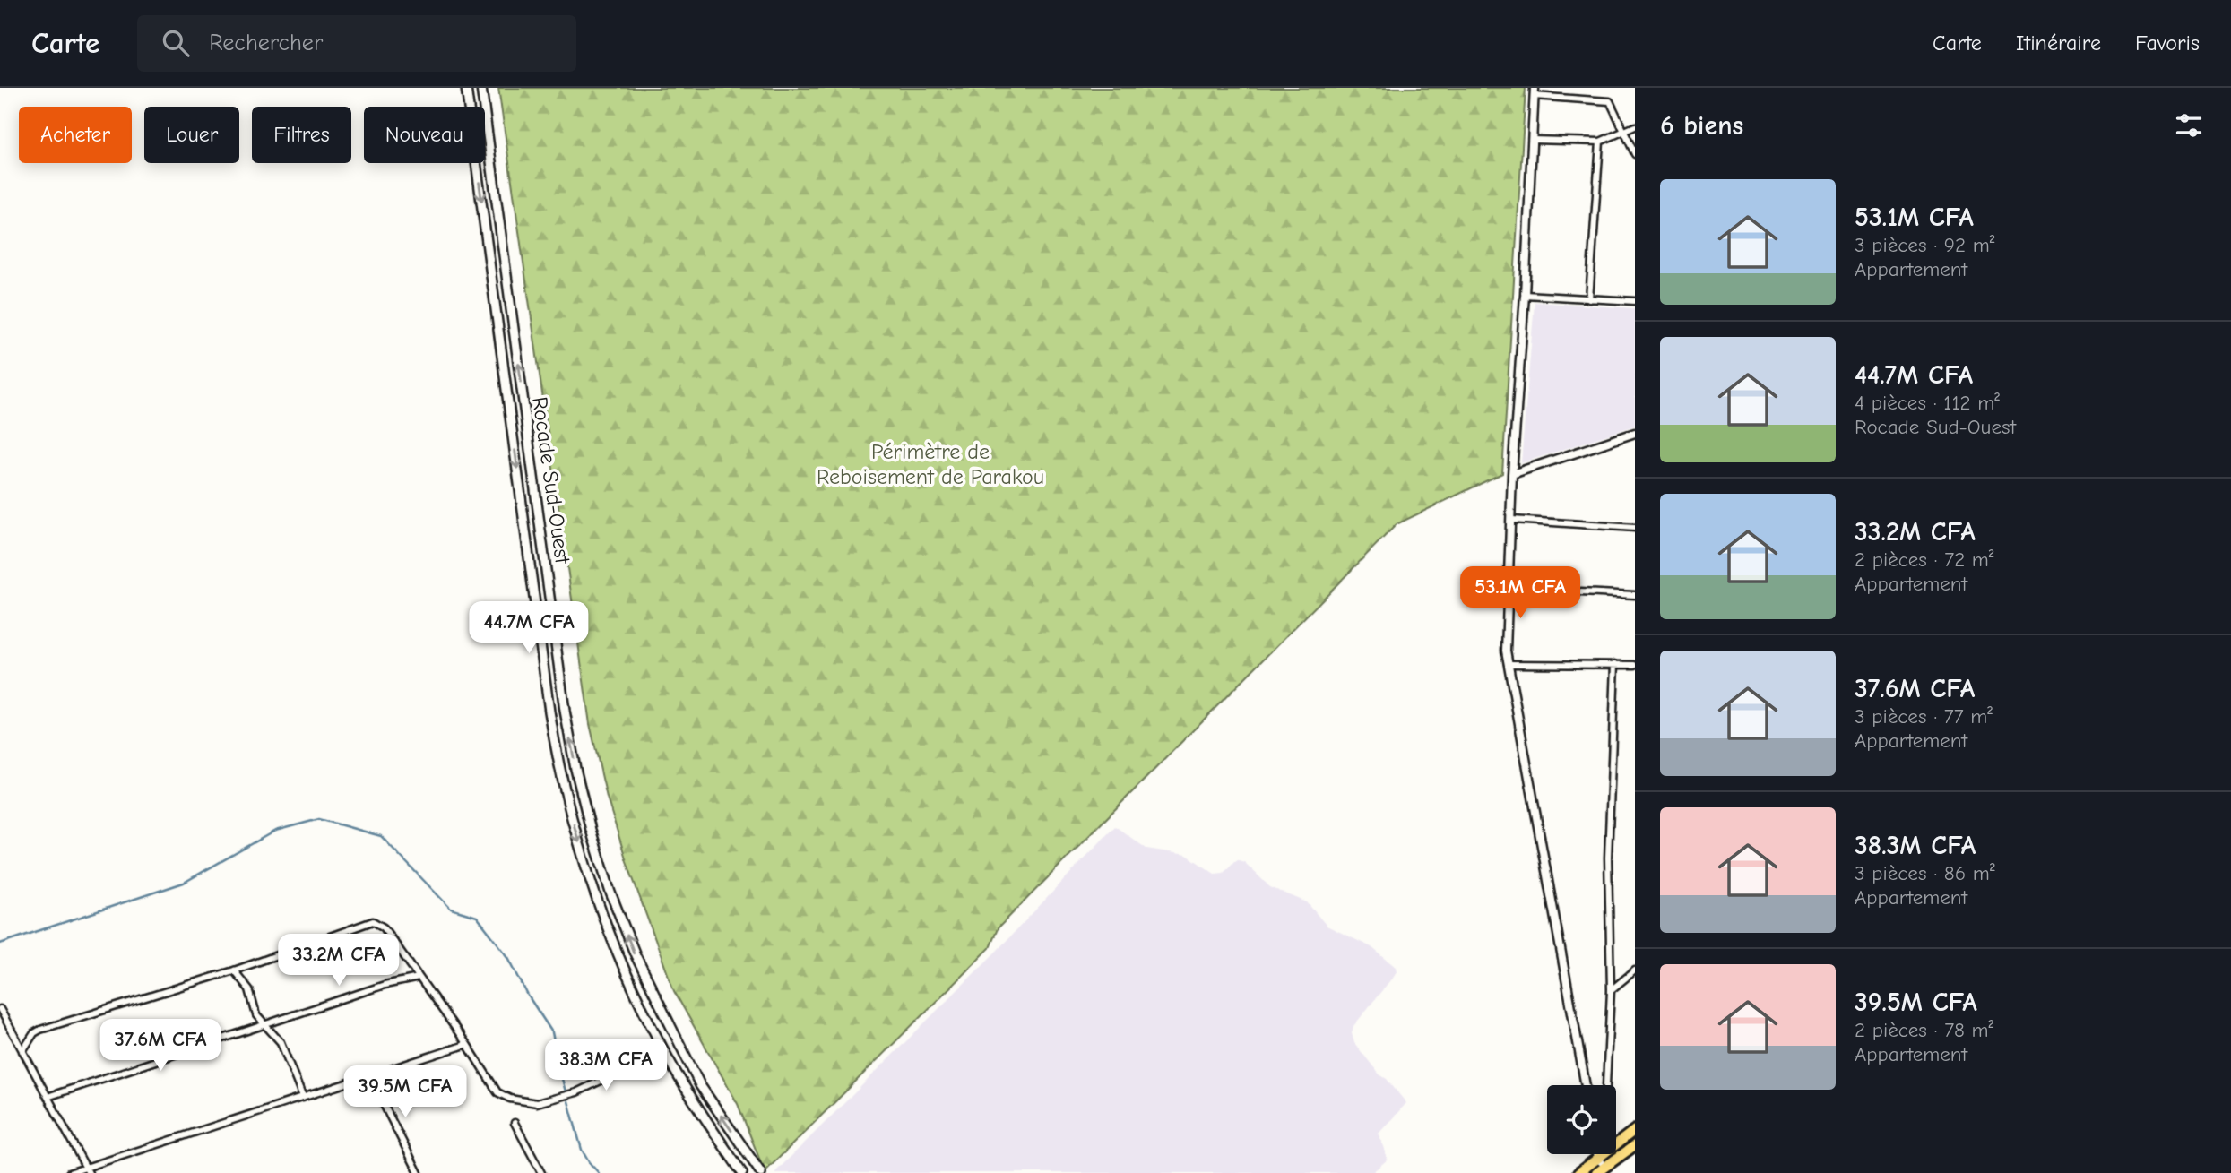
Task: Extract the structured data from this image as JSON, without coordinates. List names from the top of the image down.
{
  "streets": {
    "main road": ["Rocade Sud-Ouest"]
  },
  "parks": ["Périmètre de Reboisement de Parakou"],
  "page": {
    "header": "Carte",
    "search": "Rechercher",
    "nav": ["Carte", "Itinéraire", "Favoris"],
    "heading": "6 biens",
    "chip": [
      "Acheter",
      "Louer",
      "Filtres",
      "Nouveau"
    ],
    "list": [
      {
        "name": "53.1M CFA",
        "note": "3 pièces · 92 m² · Appartement"
      },
      {
        "name": "44.7M CFA",
        "note": "4 pièces · 112 m² · Rocade Sud-Ouest"
      },
      {
        "name": "33.2M CFA",
        "note": "2 pièces · 72 m² · Appartement"
      },
      {
        "name": "37.6M CFA",
        "note": "3 pièces · 77 m² · Appartement"
      },
      {
        "name": "38.3M CFA",
        "note": "3 pièces · 86 m² · Appartement"
      },
      {
        "name": "39.5M CFA",
        "note": "2 pièces · 78 m² · Appartement"
      }
    ],
    "price": [
      "53.1M CFA",
      "44.7M CFA",
      "33.2M CFA",
      "37.6M CFA",
      "38.3M CFA",
      "39.5M CFA"
    ]
  }
}
